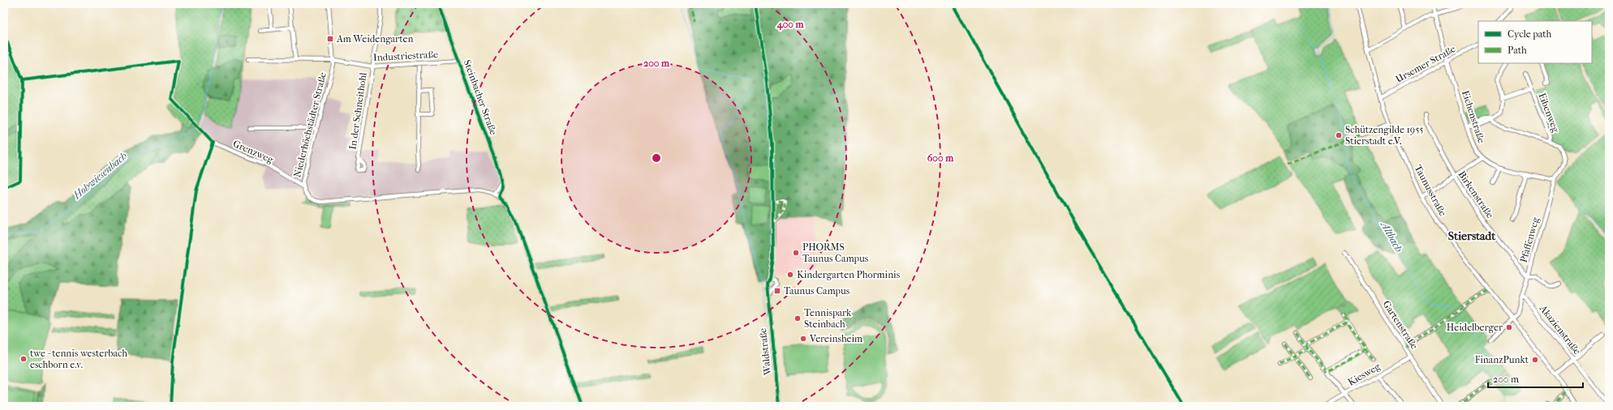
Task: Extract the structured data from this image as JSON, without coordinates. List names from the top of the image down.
{
  "streets": {
    "street": [
      "Industriestraße",
      "Ursemer Straße",
      "Steinbacher Straße",
      "In der Schneithohl",
      "Eibenweg",
      "Eichenstraße",
      "Niederhöchstädter Straße",
      "Grenzweg",
      "Taunusstraße",
      "Birkenstraße",
      "Pfaffenweg",
      "Gartenstraße",
      "Akazienstraße",
      "Waldstraße",
      "Kiesweg"
    ]
  },
  "crossings": [
    ["Industriestraße", "Steinbacher Straße"],
    ["Industriestraße", "In der Schneithohl"],
    ["Industriestraße", "Niederhöchstädter Straße"],
    ["Ursemer Straße", "Eichenstraße"],
    ["Ursemer Straße", "Taunusstraße"],
    ["Eibenweg", "Pfaffenweg"],
    ["Eichenstraße", "Pfaffenweg"],
    ["Niederhöchstädter Straße", "Grenzweg"],
    ["Taunusstraße", "Pfaffenweg"],
    ["Birkenstraße", "Pfaffenweg"],
    ["Pfaffenweg", "Akazienstraße"],
    ["Gartenstraße", "Kiesweg"]
  ],
  "districts": ["Stierstadt"],
  "water": ["Hohwiesenbach", "Altbach"],
  "places": {
    "transit": ["Am Weidengarten", "Taunus Campus"],
    "other": [
      "Schützengilde 1955 Stierstadt e.V.",
      "PHORMS Taunus Campus",
      "Kindergarten Phorminis",
      "Tennispark Steinbach",
      "Heidelberger",
      "Vereinsheim",
      "twe - tennis westerbach eschborn e.v.",
      "FinanzPunkt"
    ]
  },
  "legend": ["Cycle path", "Path"],
  "scale_bar": "200 m",
  "rings": ["400 m", "200 m", "600 m"]
}
